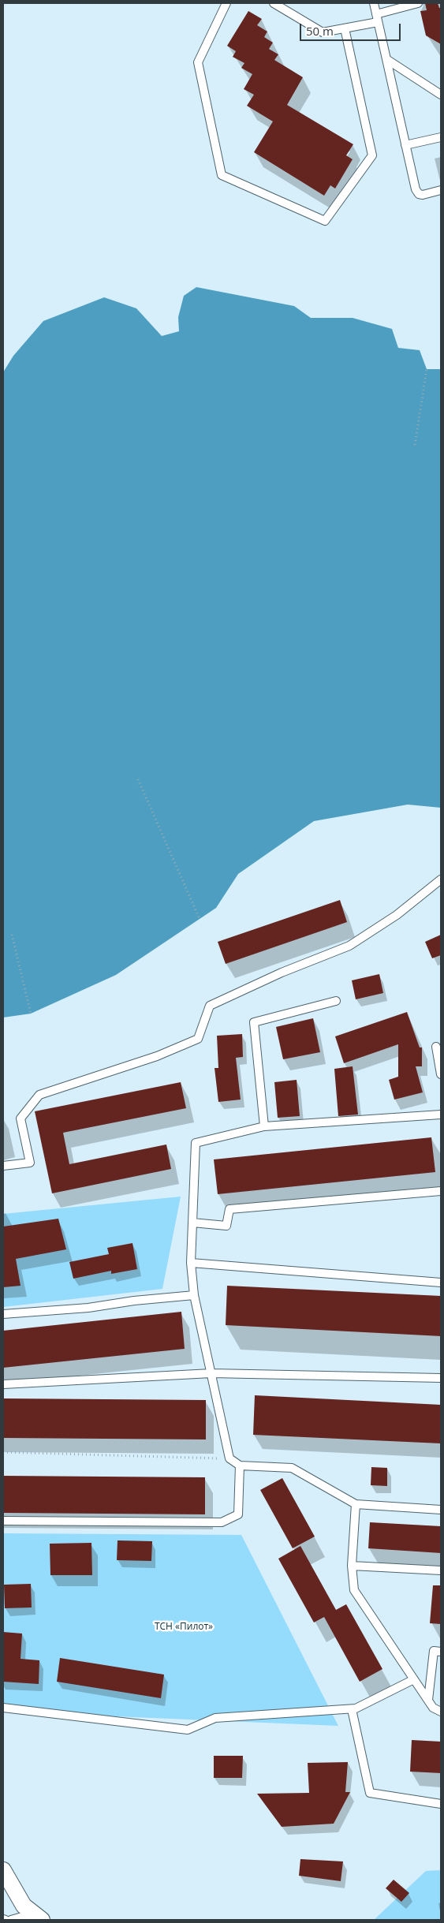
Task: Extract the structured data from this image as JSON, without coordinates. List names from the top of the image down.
{
  "parks": ["ТСН «Пилот»"],
  "scale_bar": "50 m"
}
